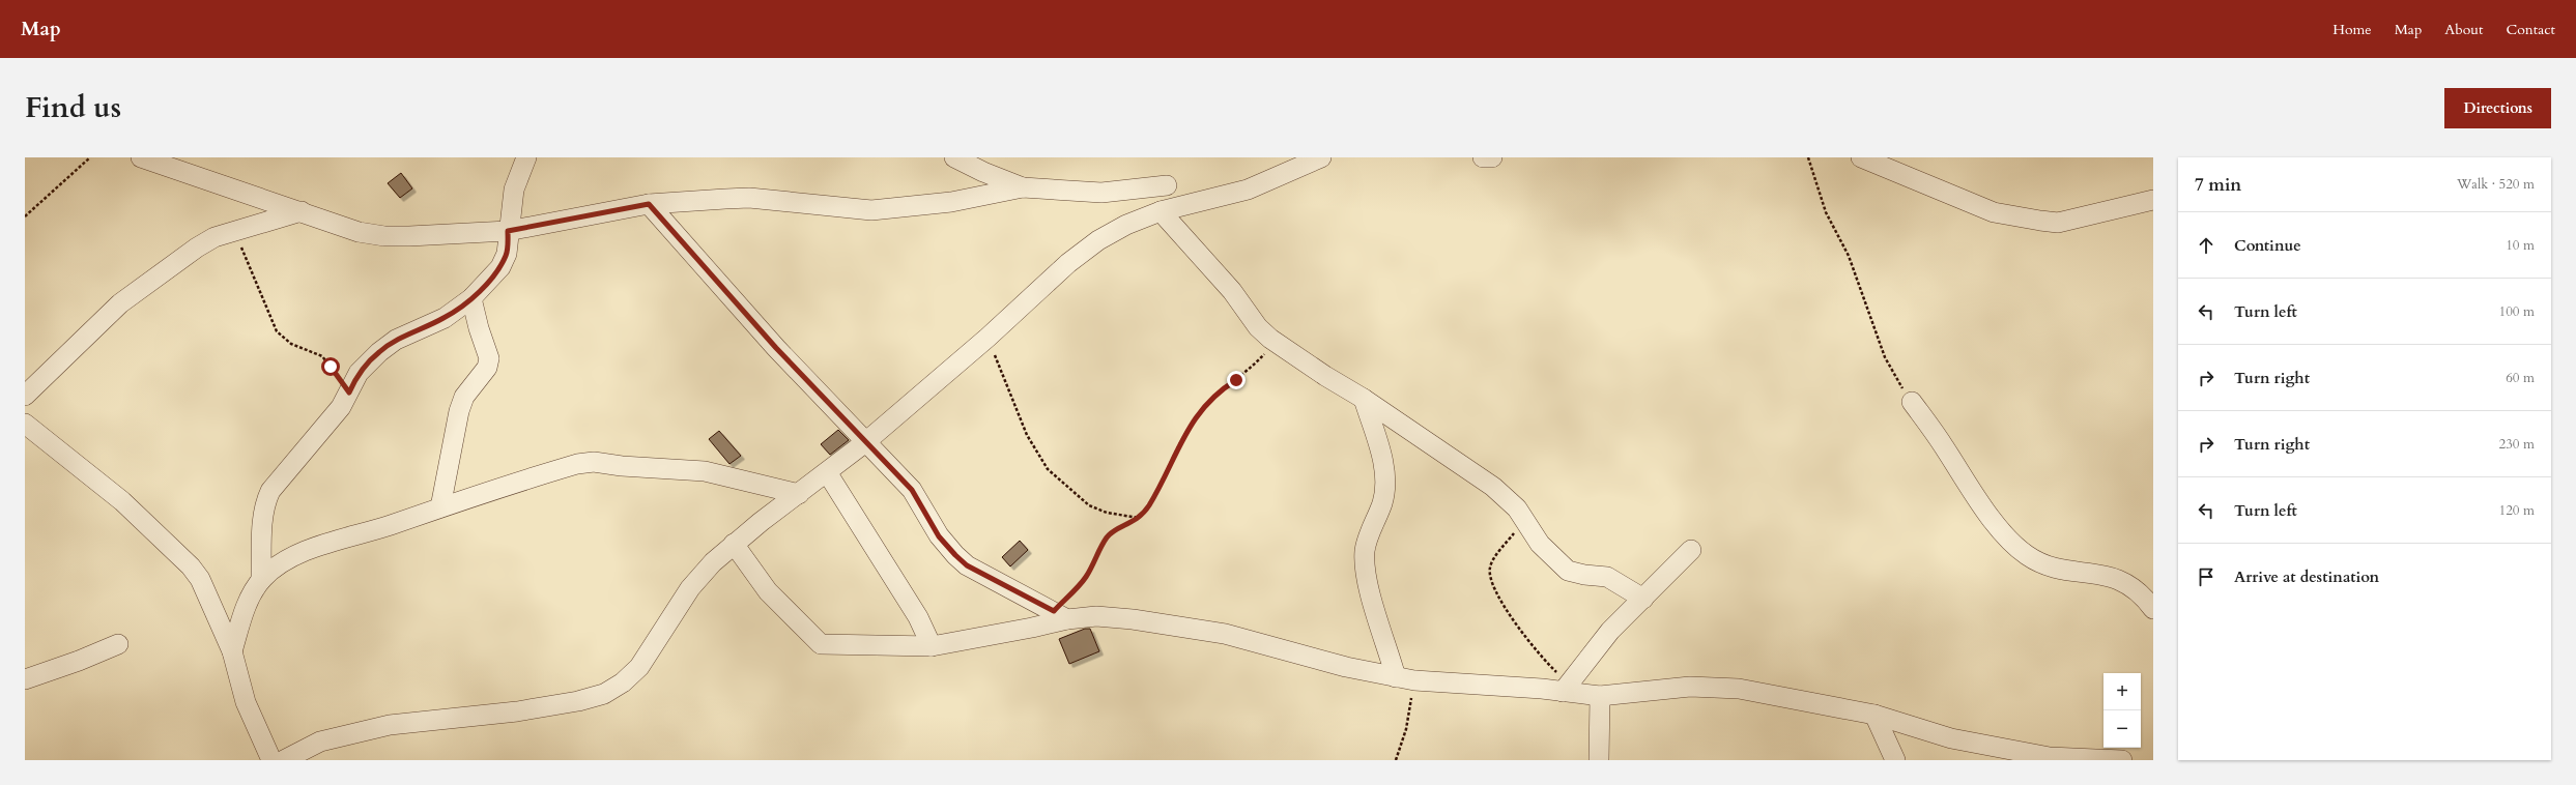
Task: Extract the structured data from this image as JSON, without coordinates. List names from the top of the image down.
{
  "page": {
    "header": "Map",
    "nav": [
      "Home",
      "Map",
      "About",
      "Contact"
    ],
    "title": "Find us",
    "buttons": "Directions",
    "heading": ["7 min", "Walk · 520 m"],
    "list": [
      ["Continue", "10 m"],
      ["Turn left", "100 m"],
      ["Turn right", "60 m"],
      ["Turn right", "230 m"],
      ["Turn left", "120 m"],
      "Arrive at destination"
    ],
    "map_buttons": ["+", "−"]
  }
}
